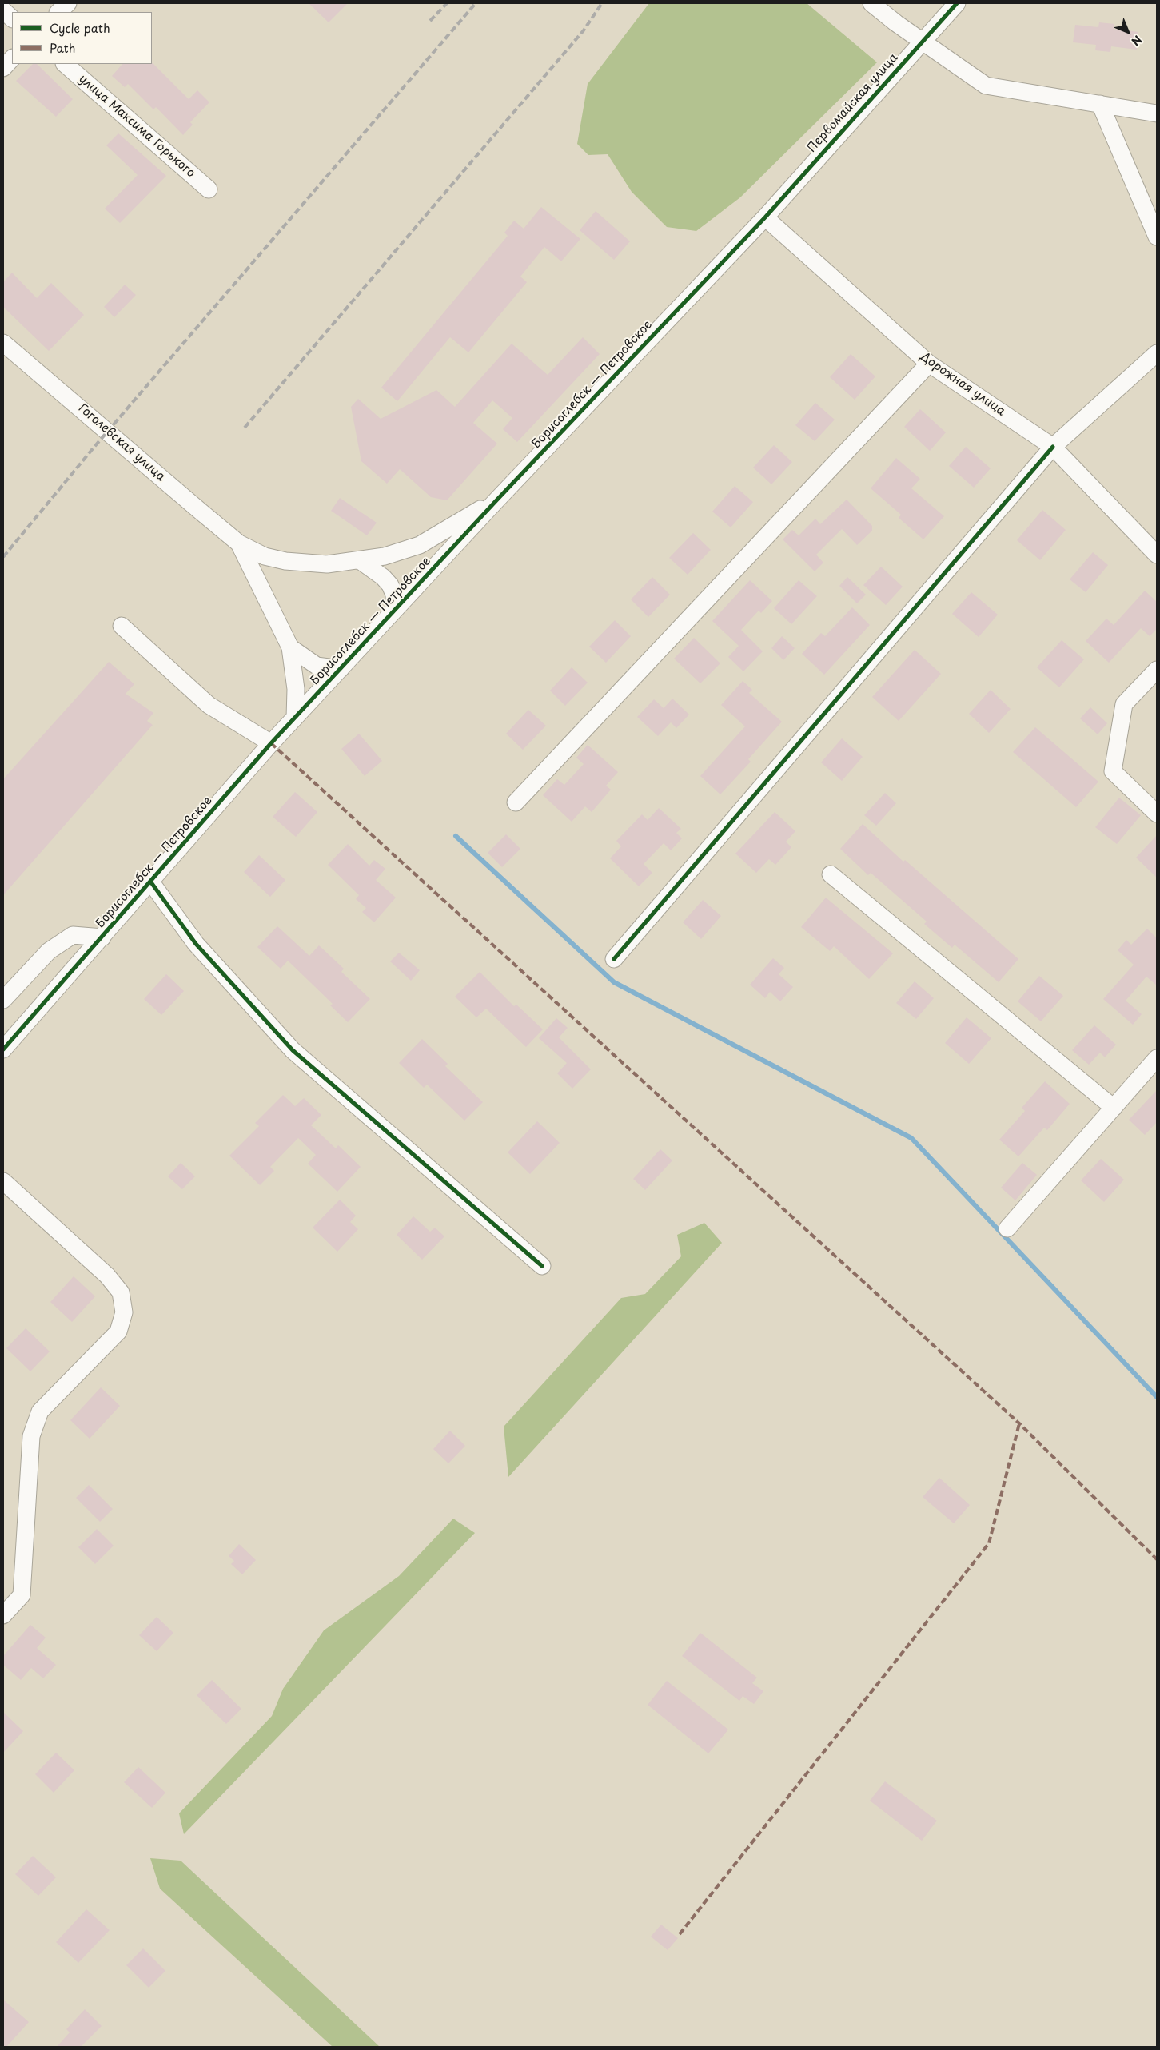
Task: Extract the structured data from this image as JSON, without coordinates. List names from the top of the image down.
{
  "streets": {
    "street": [
      "Первомайская улица",
      "улица Максима Горького",
      "Борисоглебск — Петровское",
      "Дорожная улица",
      "Гоголевская улица"
    ]
  },
  "crossings": [
    ["Первомайская улица", "Борисоглебск — Петровское"],
    ["Первомайская улица", "Дорожная улица"],
    ["Борисоглебск — Петровское", "Дорожная улица"]
  ],
  "legend": ["Cycle path", "Path"],
  "north": "bottom right"
}
